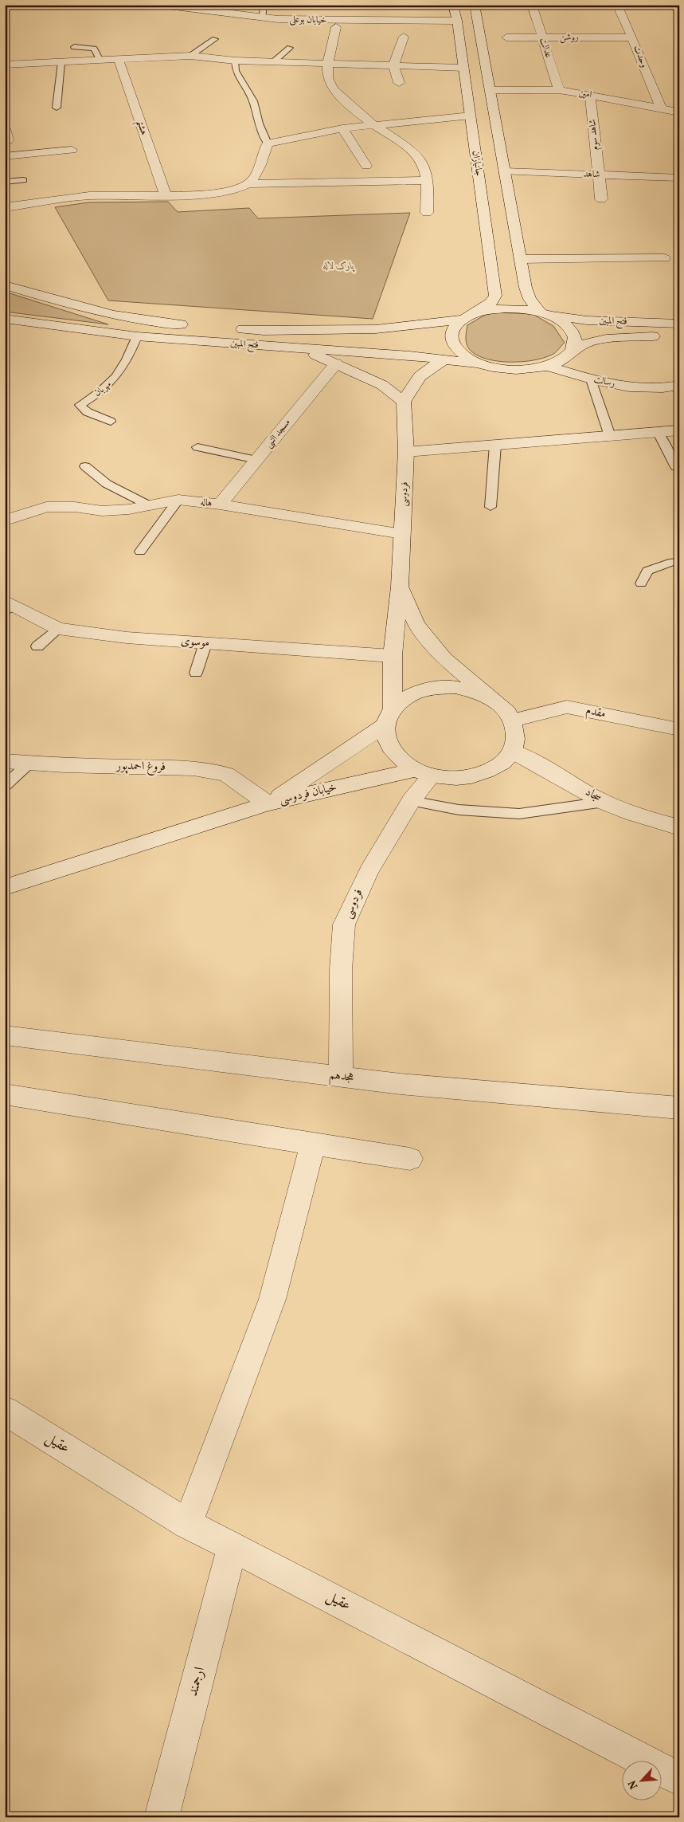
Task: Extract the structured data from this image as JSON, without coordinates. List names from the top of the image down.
{
  "streets": {
    "street": [
      "خیابان بوعلی",
      "روشن",
      "عدالت",
      "وحدت",
      "امین",
      "هشتم",
      "شاهد سوم",
      "جانبازان",
      "شاهد",
      "فتح المبین",
      "رسالت",
      "مسجد النبی",
      "فردوسی",
      "هاله",
      "موسوی",
      "مقدم",
      "فروغ احمدپور",
      "خیابان فردوسی",
      "سجاد",
      "هجدهم",
      "عقیل",
      "ارجمند"
    ],
    "lane": ["مهربان"]
  },
  "crossings": [
    ["خیابان بوعلی", "جانبازان"],
    ["روشن", "عدالت"],
    ["روشن", "وحدت"],
    ["عدالت", "امین"],
    ["وحدت", "امین"],
    ["امین", "شاهد سوم"],
    ["شاهد سوم", "شاهد"],
    ["جانبازان", "فتح المبین"],
    ["فتح المبین", "رسالت"],
    ["فتح المبین", "مهربان"],
    ["مسجد النبی", "هاله"],
    ["فردوسی", "هاله"],
    ["فردوسی", "مقدم"],
    ["فردوسی", "خیابان فردوسی"],
    ["فردوسی", "سجاد"],
    ["فردوسی", "هجدهم"],
    ["مقدم", "خیابان فردوسی"],
    ["مقدم", "سجاد"],
    ["فروغ احمدپور", "خیابان فردوسی"],
    ["خیابان فردوسی", "سجاد"],
    ["عقیل", "ارجمند"]
  ],
  "parks": ["پارک لاله"],
  "north": "bottom left"
}
